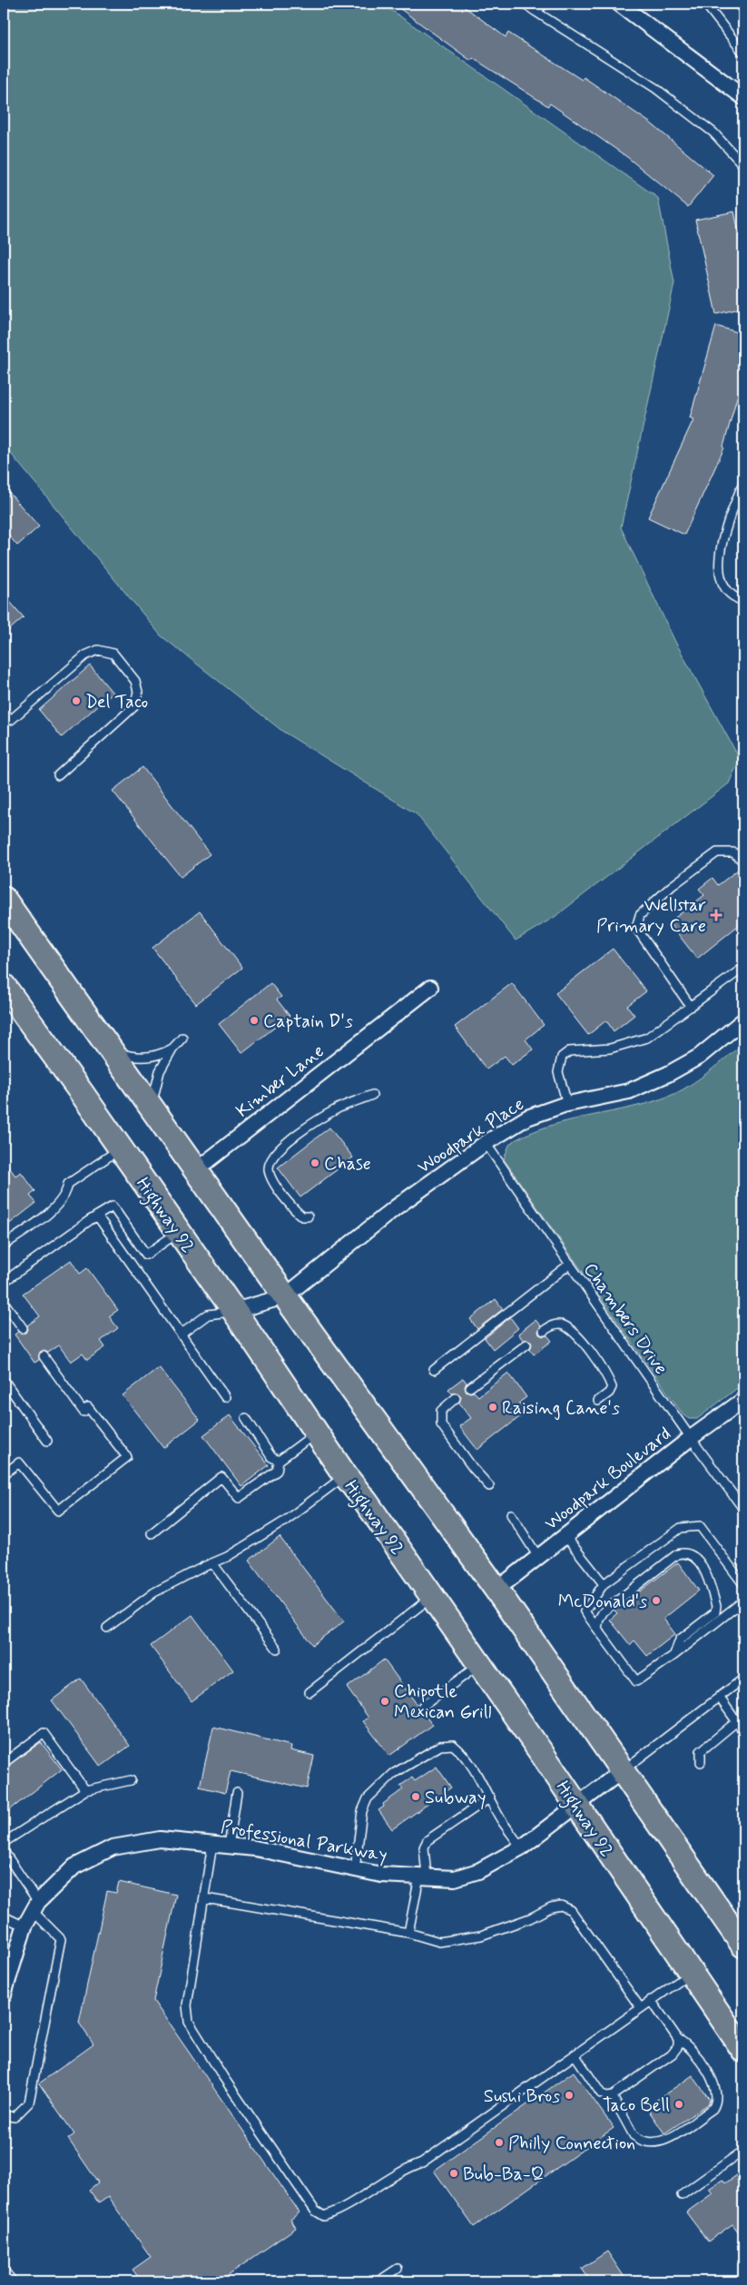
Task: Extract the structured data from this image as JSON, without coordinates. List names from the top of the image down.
{
  "streets": {
    "main road": ["Highway 92"],
    "street": [
      "Kimber Lane",
      "Woodpark Place",
      "Woodpark Boulevard",
      "Professional Parkway"
    ],
    "lane": ["Chambers Drive"]
  },
  "crossings": [
    ["Woodpark Place", "Highway 92"],
    ["Woodpark Place", "Chambers Drive"],
    ["Highway 92", "Professional Parkway"],
    ["Chambers Drive", "Woodpark Boulevard"]
  ],
  "places": {
    "other": [
      "Del Taco",
      "Captain D's",
      "Chase",
      "Raising Cane's",
      "McDonald's",
      "Chipotle Mexican Grill",
      "Subway",
      "Sushi Bros",
      "Taco Bell",
      "Philly Connection",
      "Bub-Ba-Q"
    ],
    "health": ["Wellstar Primary Care"]
  }
}
